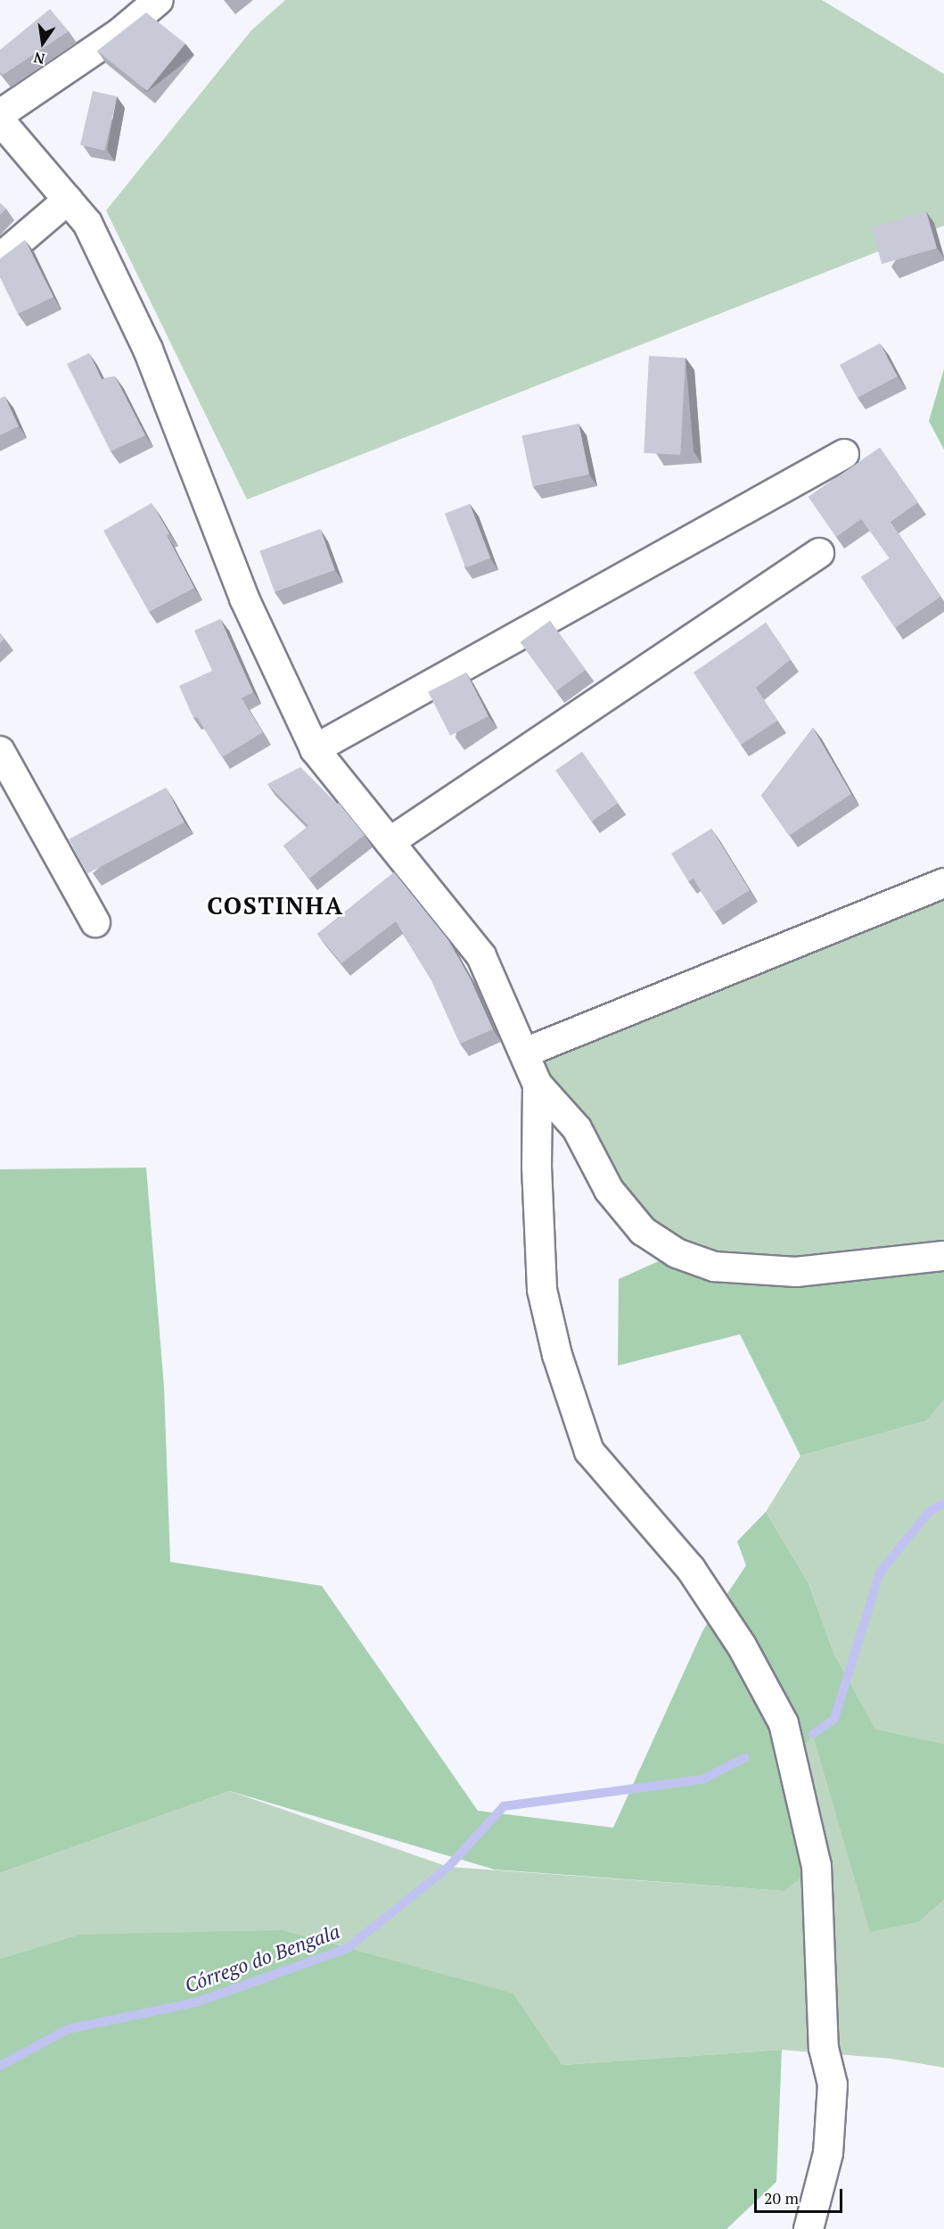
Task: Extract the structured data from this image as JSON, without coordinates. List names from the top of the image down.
{
  "districts": ["COSTINHA"],
  "water": ["Córrego do Bengala"],
  "scale_bar": "20 m",
  "north": "bottom"
}
